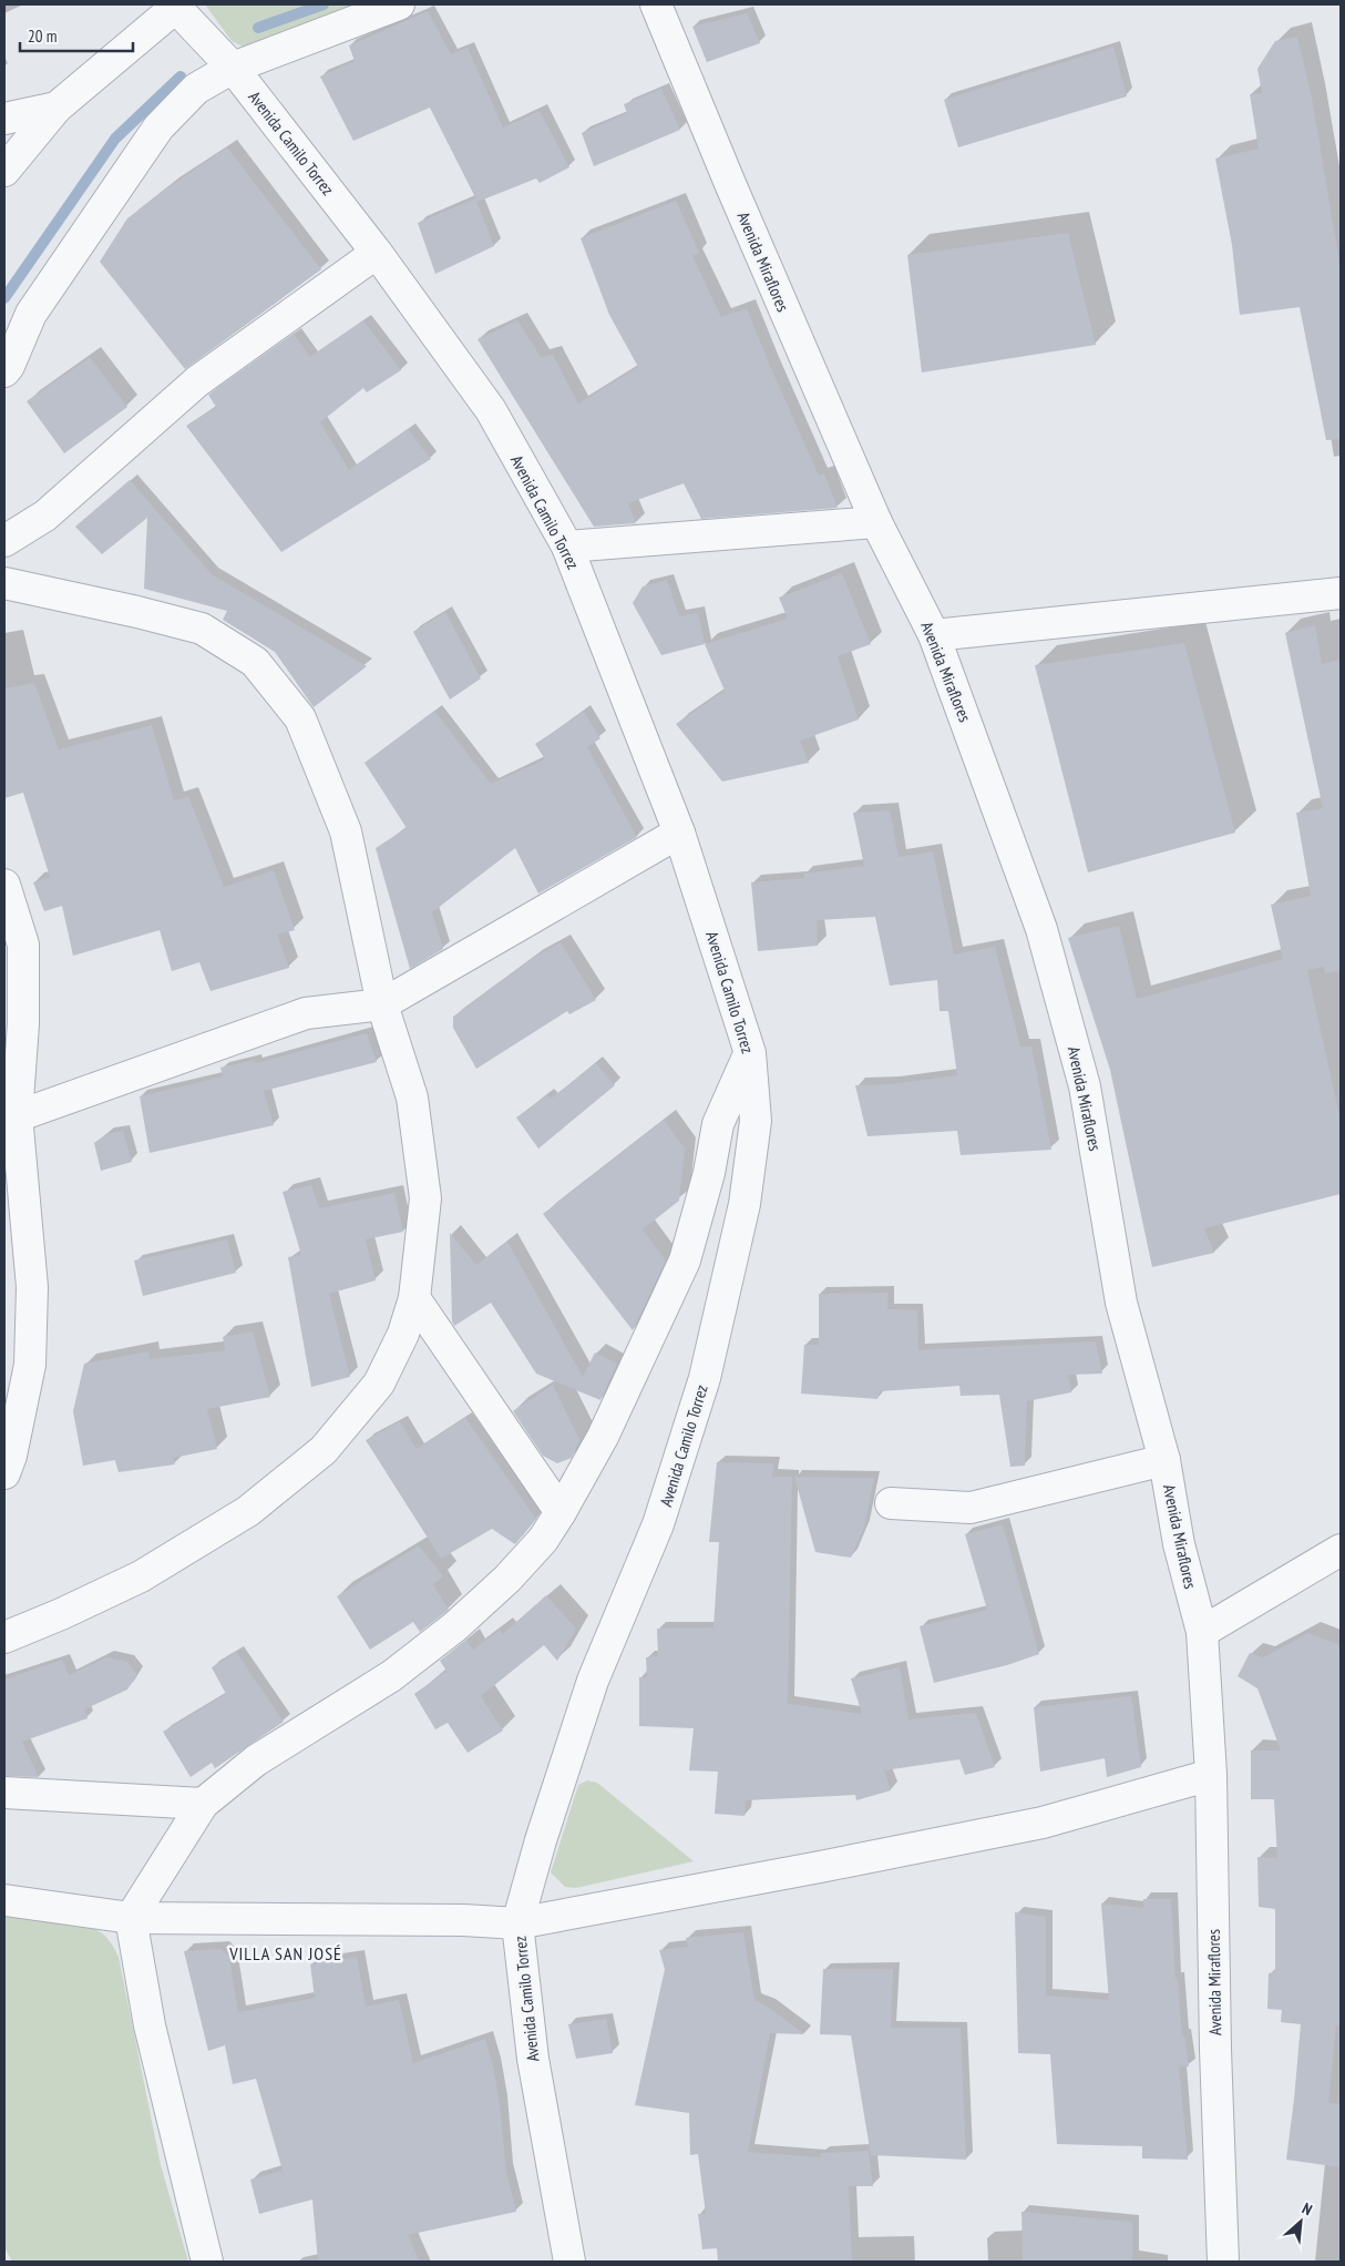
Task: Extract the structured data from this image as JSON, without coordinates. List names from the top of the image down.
{
  "streets": {
    "street": ["Avenida Camilo Torrez", "Avenida Miraflores"]
  },
  "districts": ["VILLA SAN JOSÉ"],
  "scale_bar": "20 m",
  "north": "top right"
}
